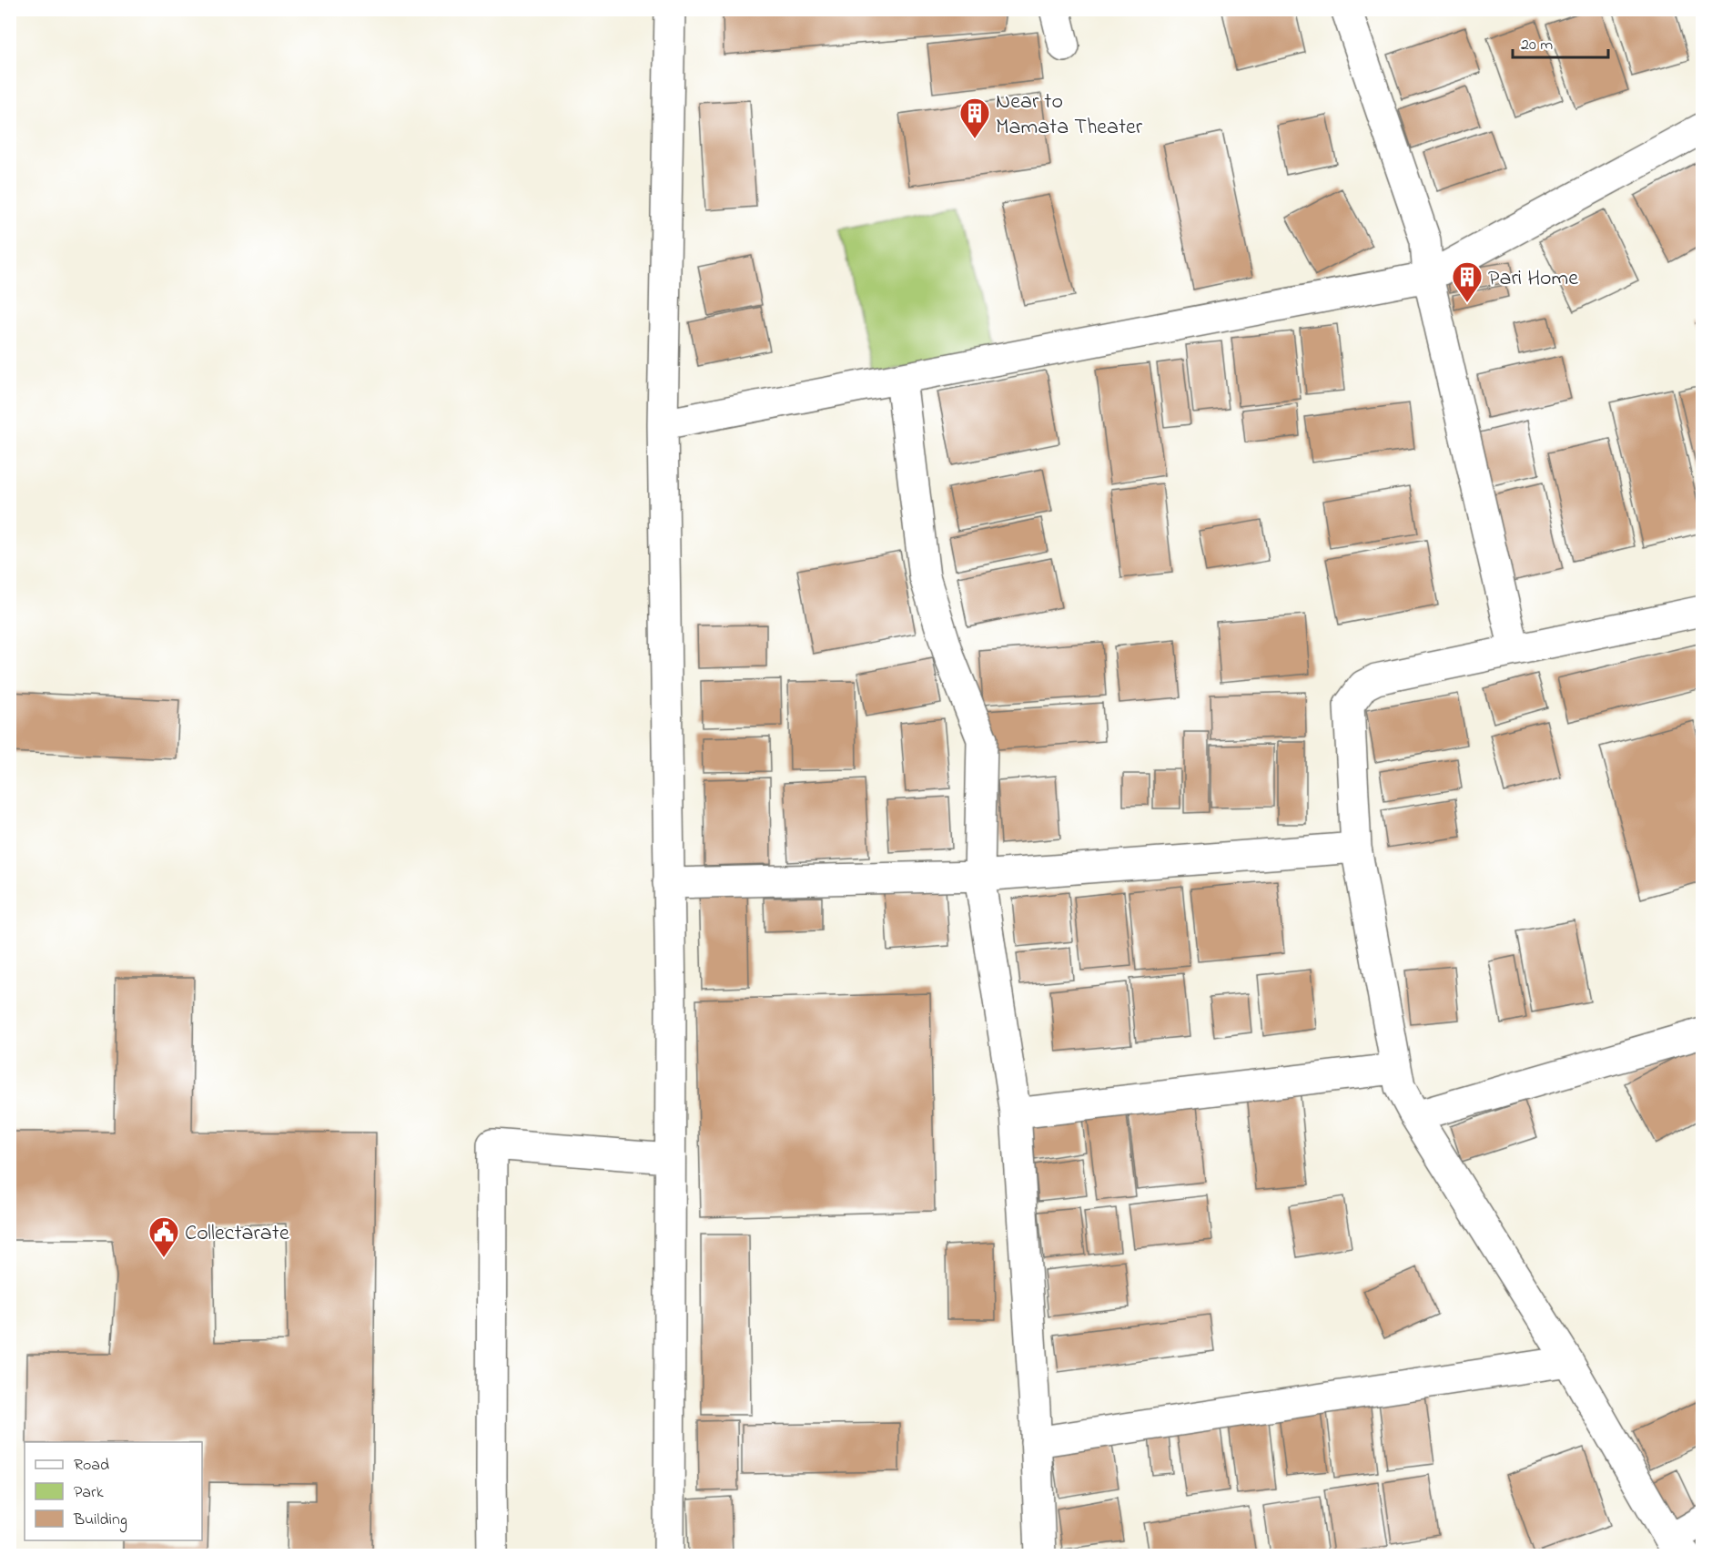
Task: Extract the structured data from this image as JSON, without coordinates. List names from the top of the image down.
{
  "places": {
    "building": ["Near to Mamata Theater", "Pari Home"],
    "public building": ["Collectarate"]
  },
  "legend": ["Road", "Park", "Building"],
  "scale_bar": "20 m"
}
